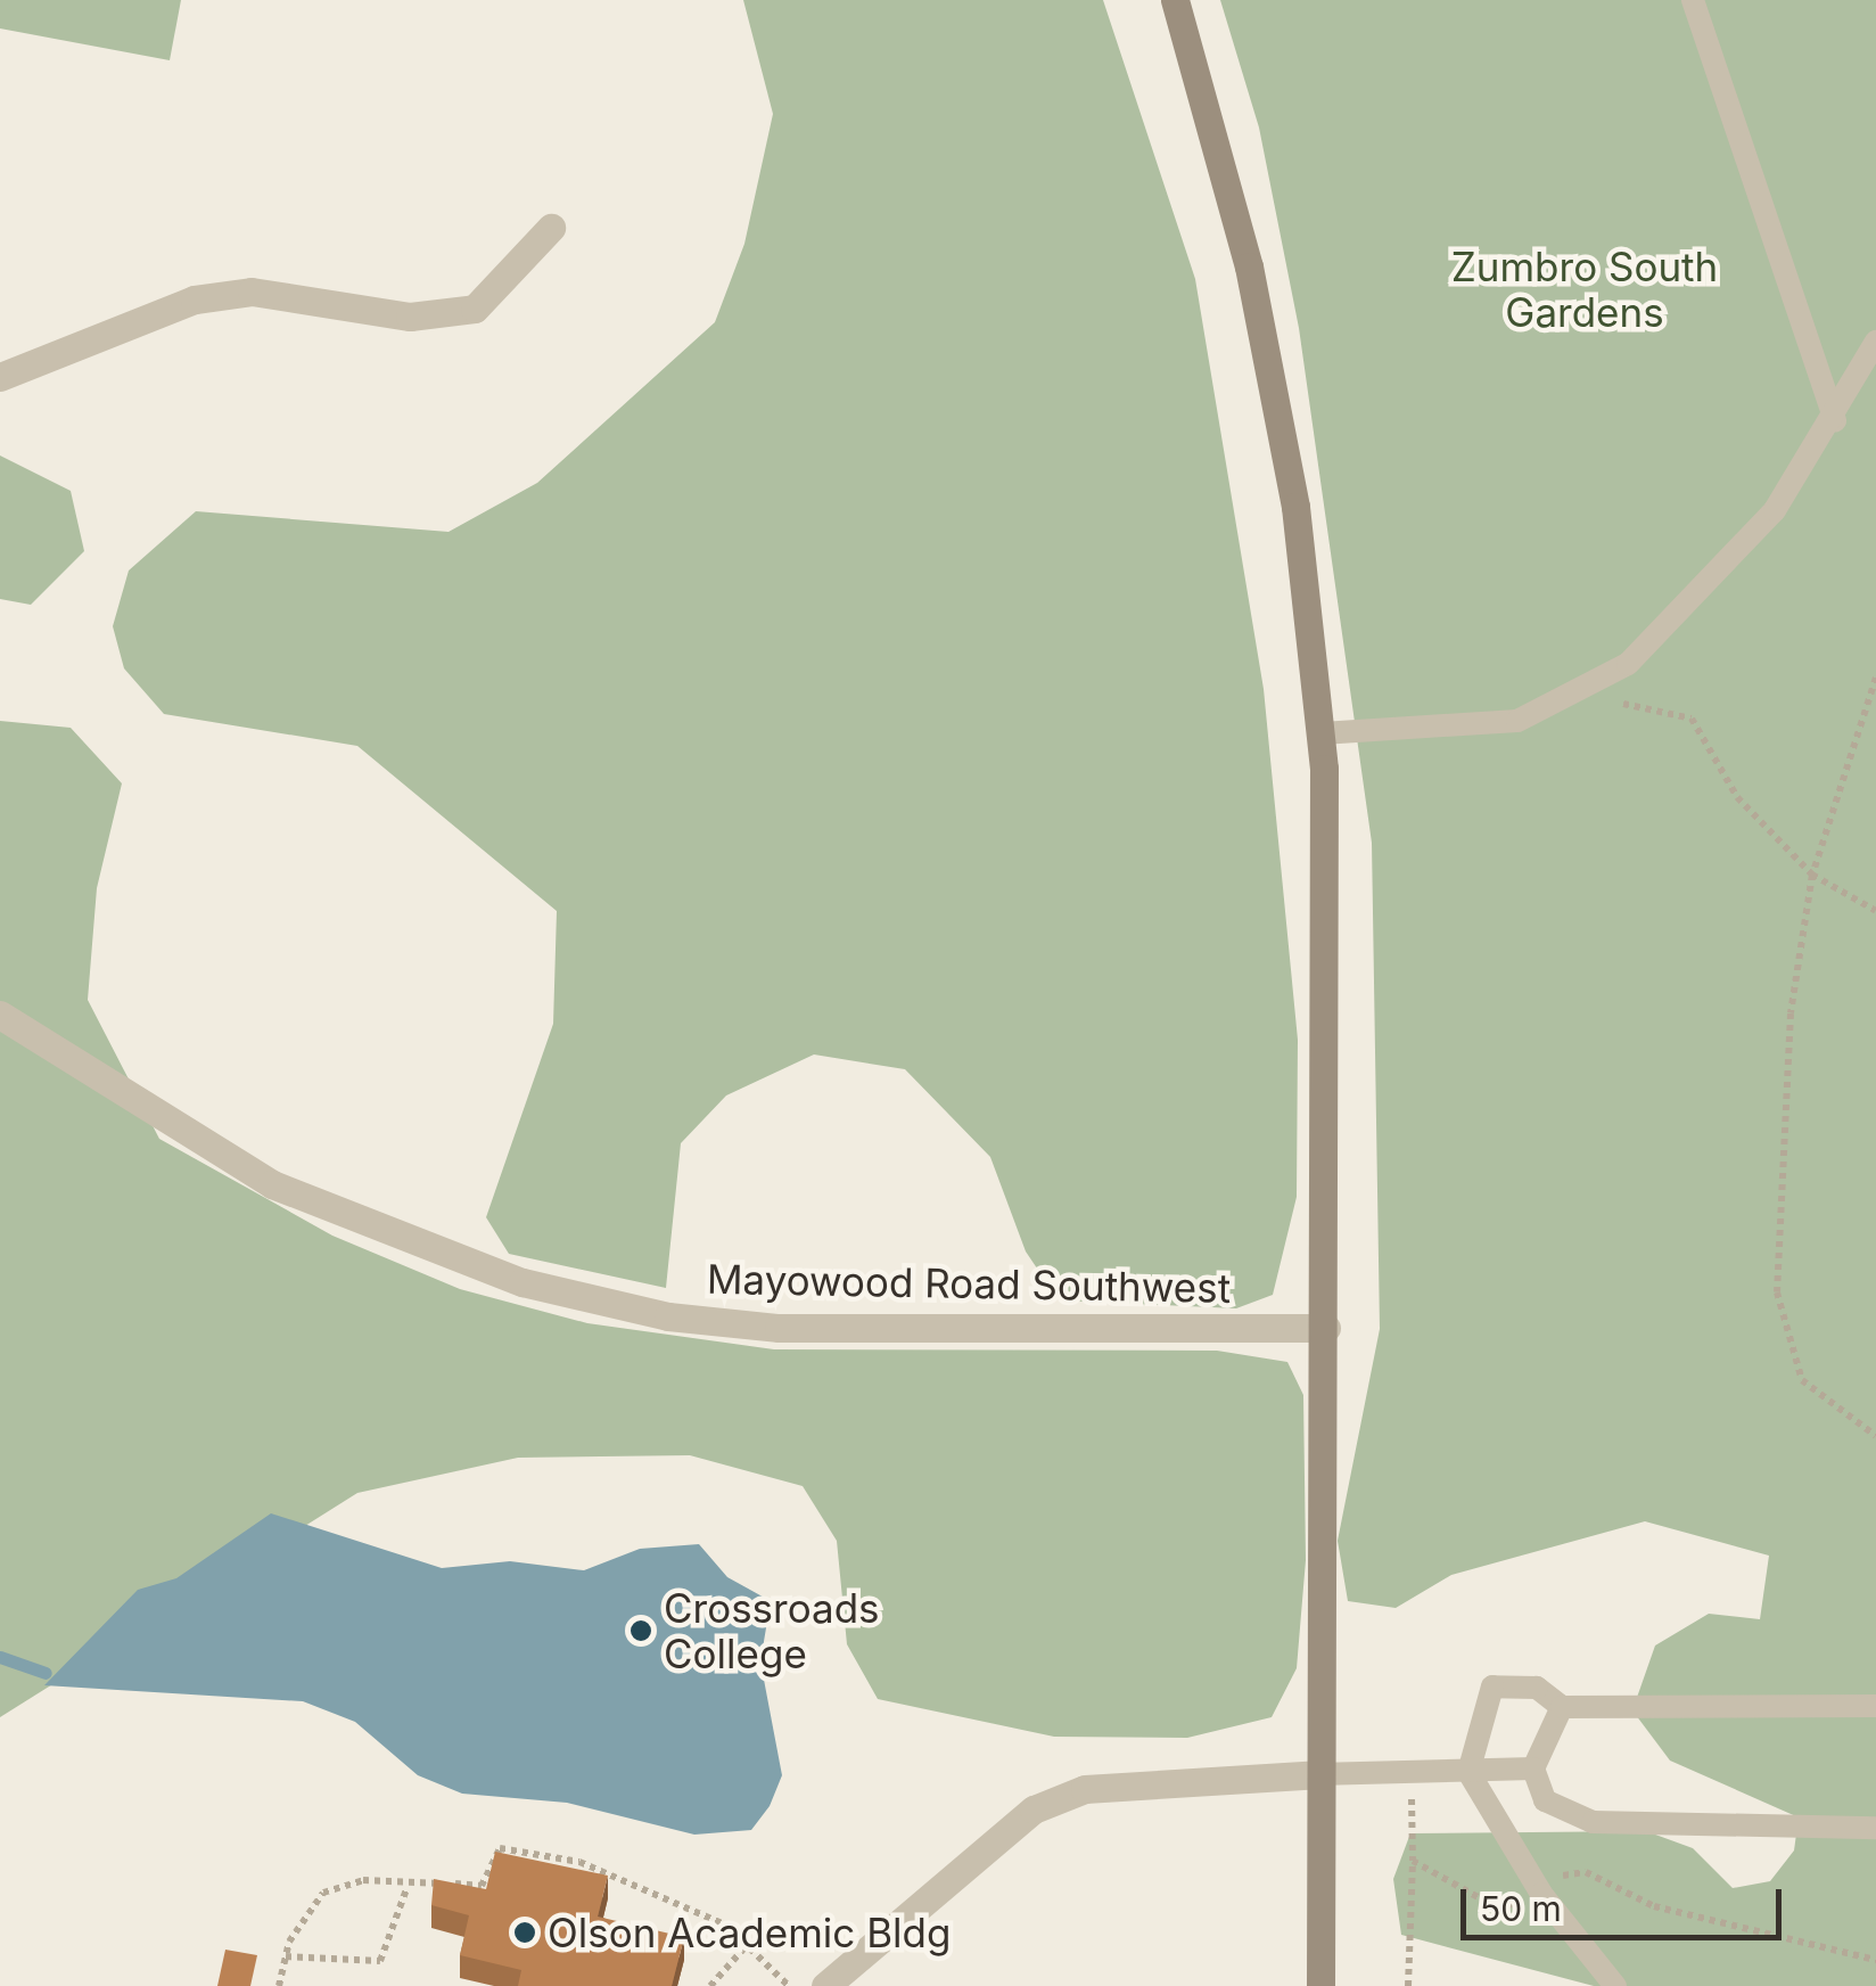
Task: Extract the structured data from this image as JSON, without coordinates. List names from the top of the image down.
{
  "streets": {
    "street": ["Mayowood Road Southwest"]
  },
  "parks": ["Zumbro South Gardens"],
  "places": ["Crossroads College", "Olson Academic Bldg"],
  "scale_bar": "50 m"
}
